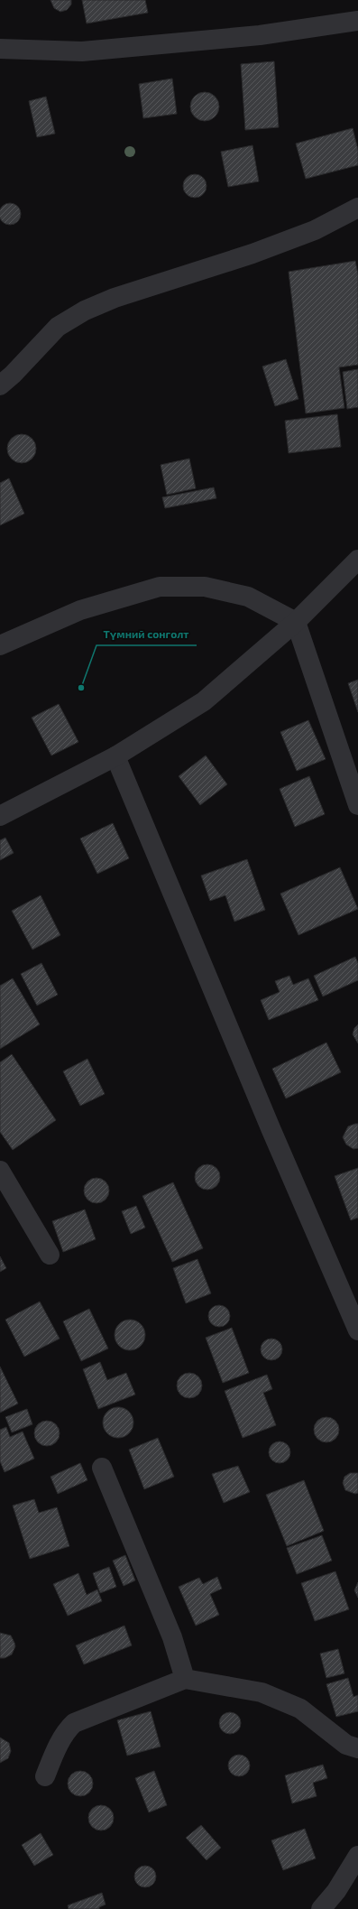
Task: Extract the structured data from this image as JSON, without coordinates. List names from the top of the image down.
{
  "places": ["Түмний сонголт"]
}
